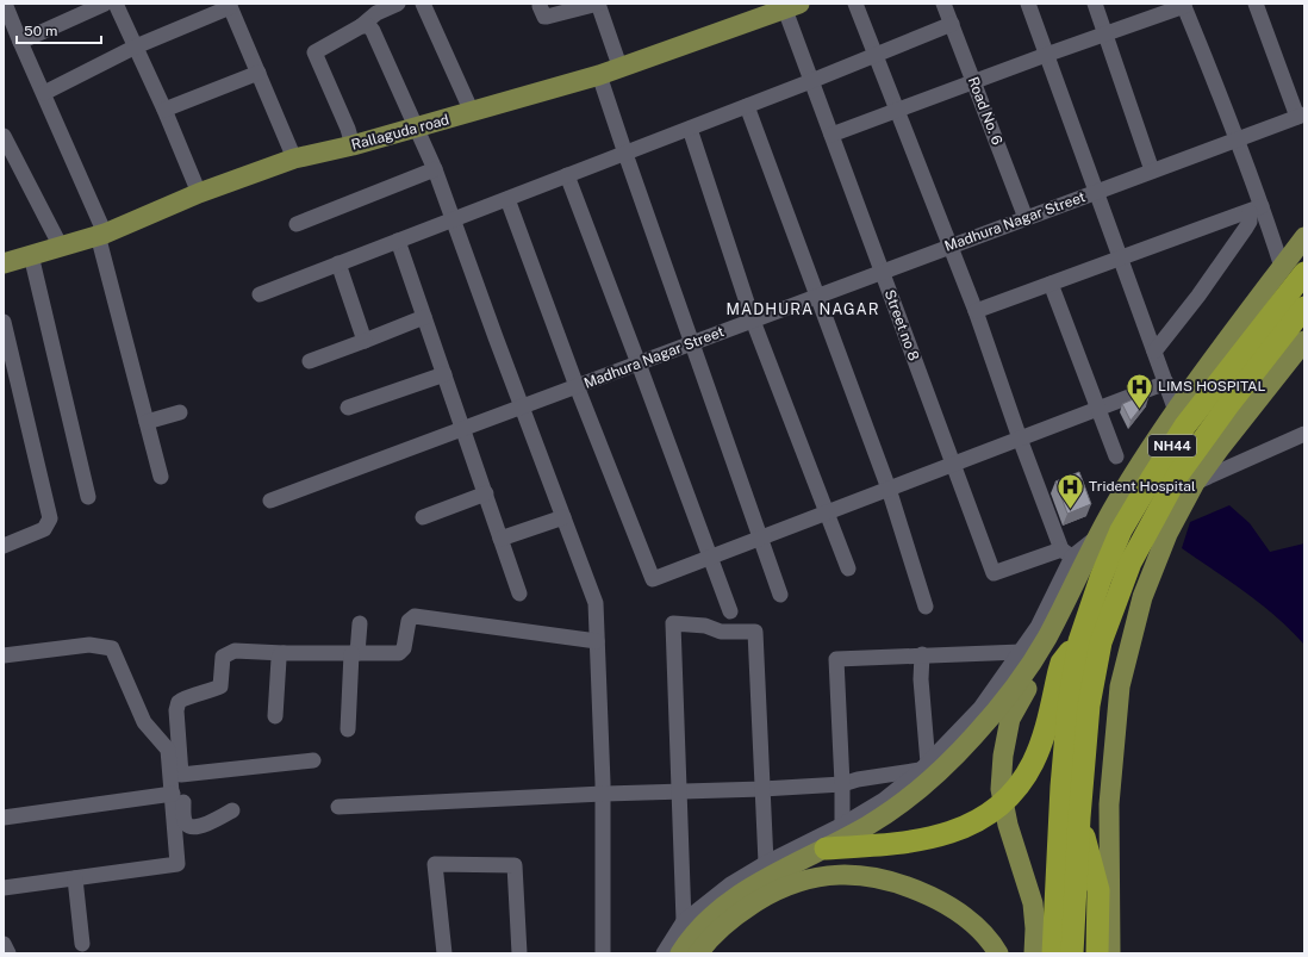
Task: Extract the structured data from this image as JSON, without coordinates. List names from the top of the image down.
{
  "streets": {
    "highway": ["NH44"],
    "main road": ["Rallaguda road"],
    "street": ["Road No. 6", "Madhura Nagar Street", "Street no 8"]
  },
  "crossings": [
    ["Road No. 6", "Madhura Nagar Street"],
    ["Rallaguda road", "Street no 8"],
    ["Madhura Nagar Street", "Street no 8"]
  ],
  "districts": ["MADHURA NAGAR"],
  "places": {
    "hospital": ["LIMS HOSPITAL", "Trident Hospital"]
  },
  "scale_bar": "50 m"
}
